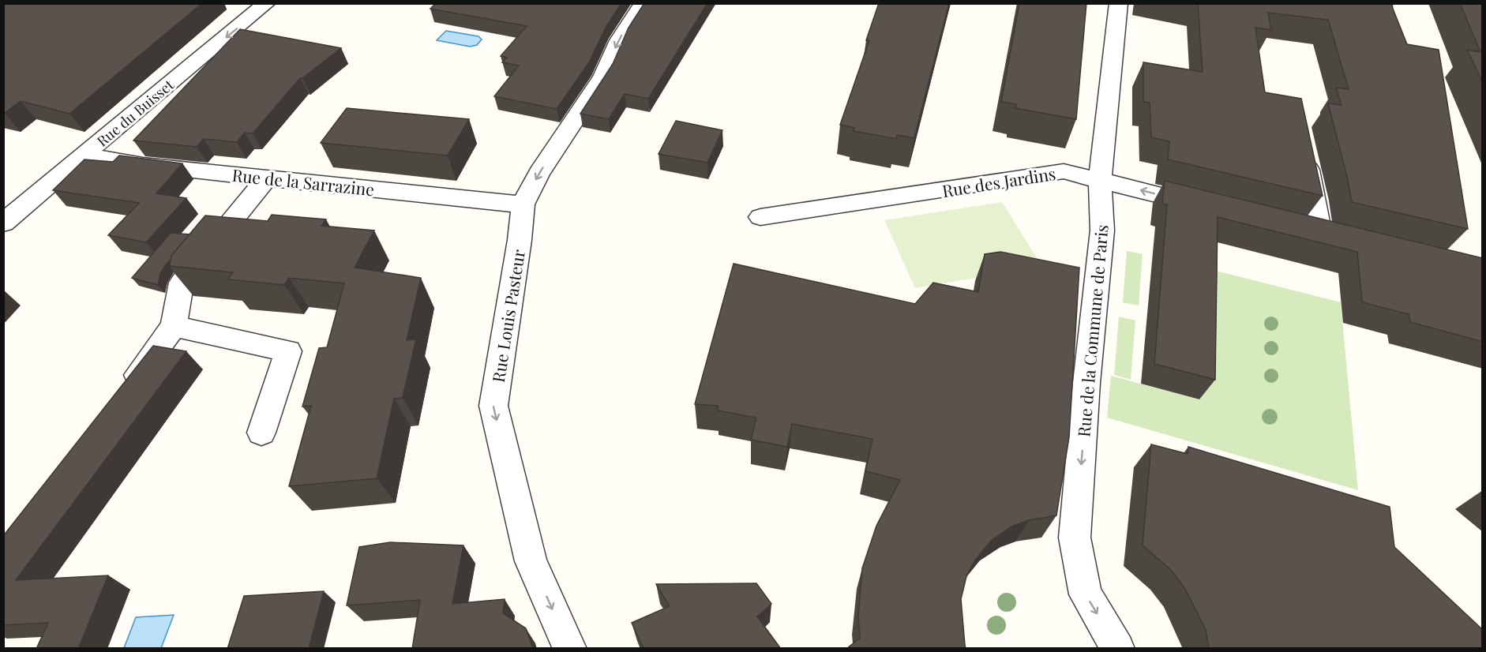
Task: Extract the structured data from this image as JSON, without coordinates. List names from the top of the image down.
{
  "streets": {
    "street": [
      "Rue du Buisset",
      "Rue de la Sarrazine",
      "Rue des Jardins",
      "Rue Louis Pasteur",
      "Rue de la Commune de Paris"
    ]
  },
  "crossings": [
    ["Rue du Buisset", "Rue de la Sarrazine"],
    ["Rue de la Sarrazine", "Rue Louis Pasteur"],
    ["Rue des Jardins", "Rue de la Commune de Paris"]
  ],
  "one_way": ["Rue Louis Pasteur", "Rue de la Commune de Paris"]
}
